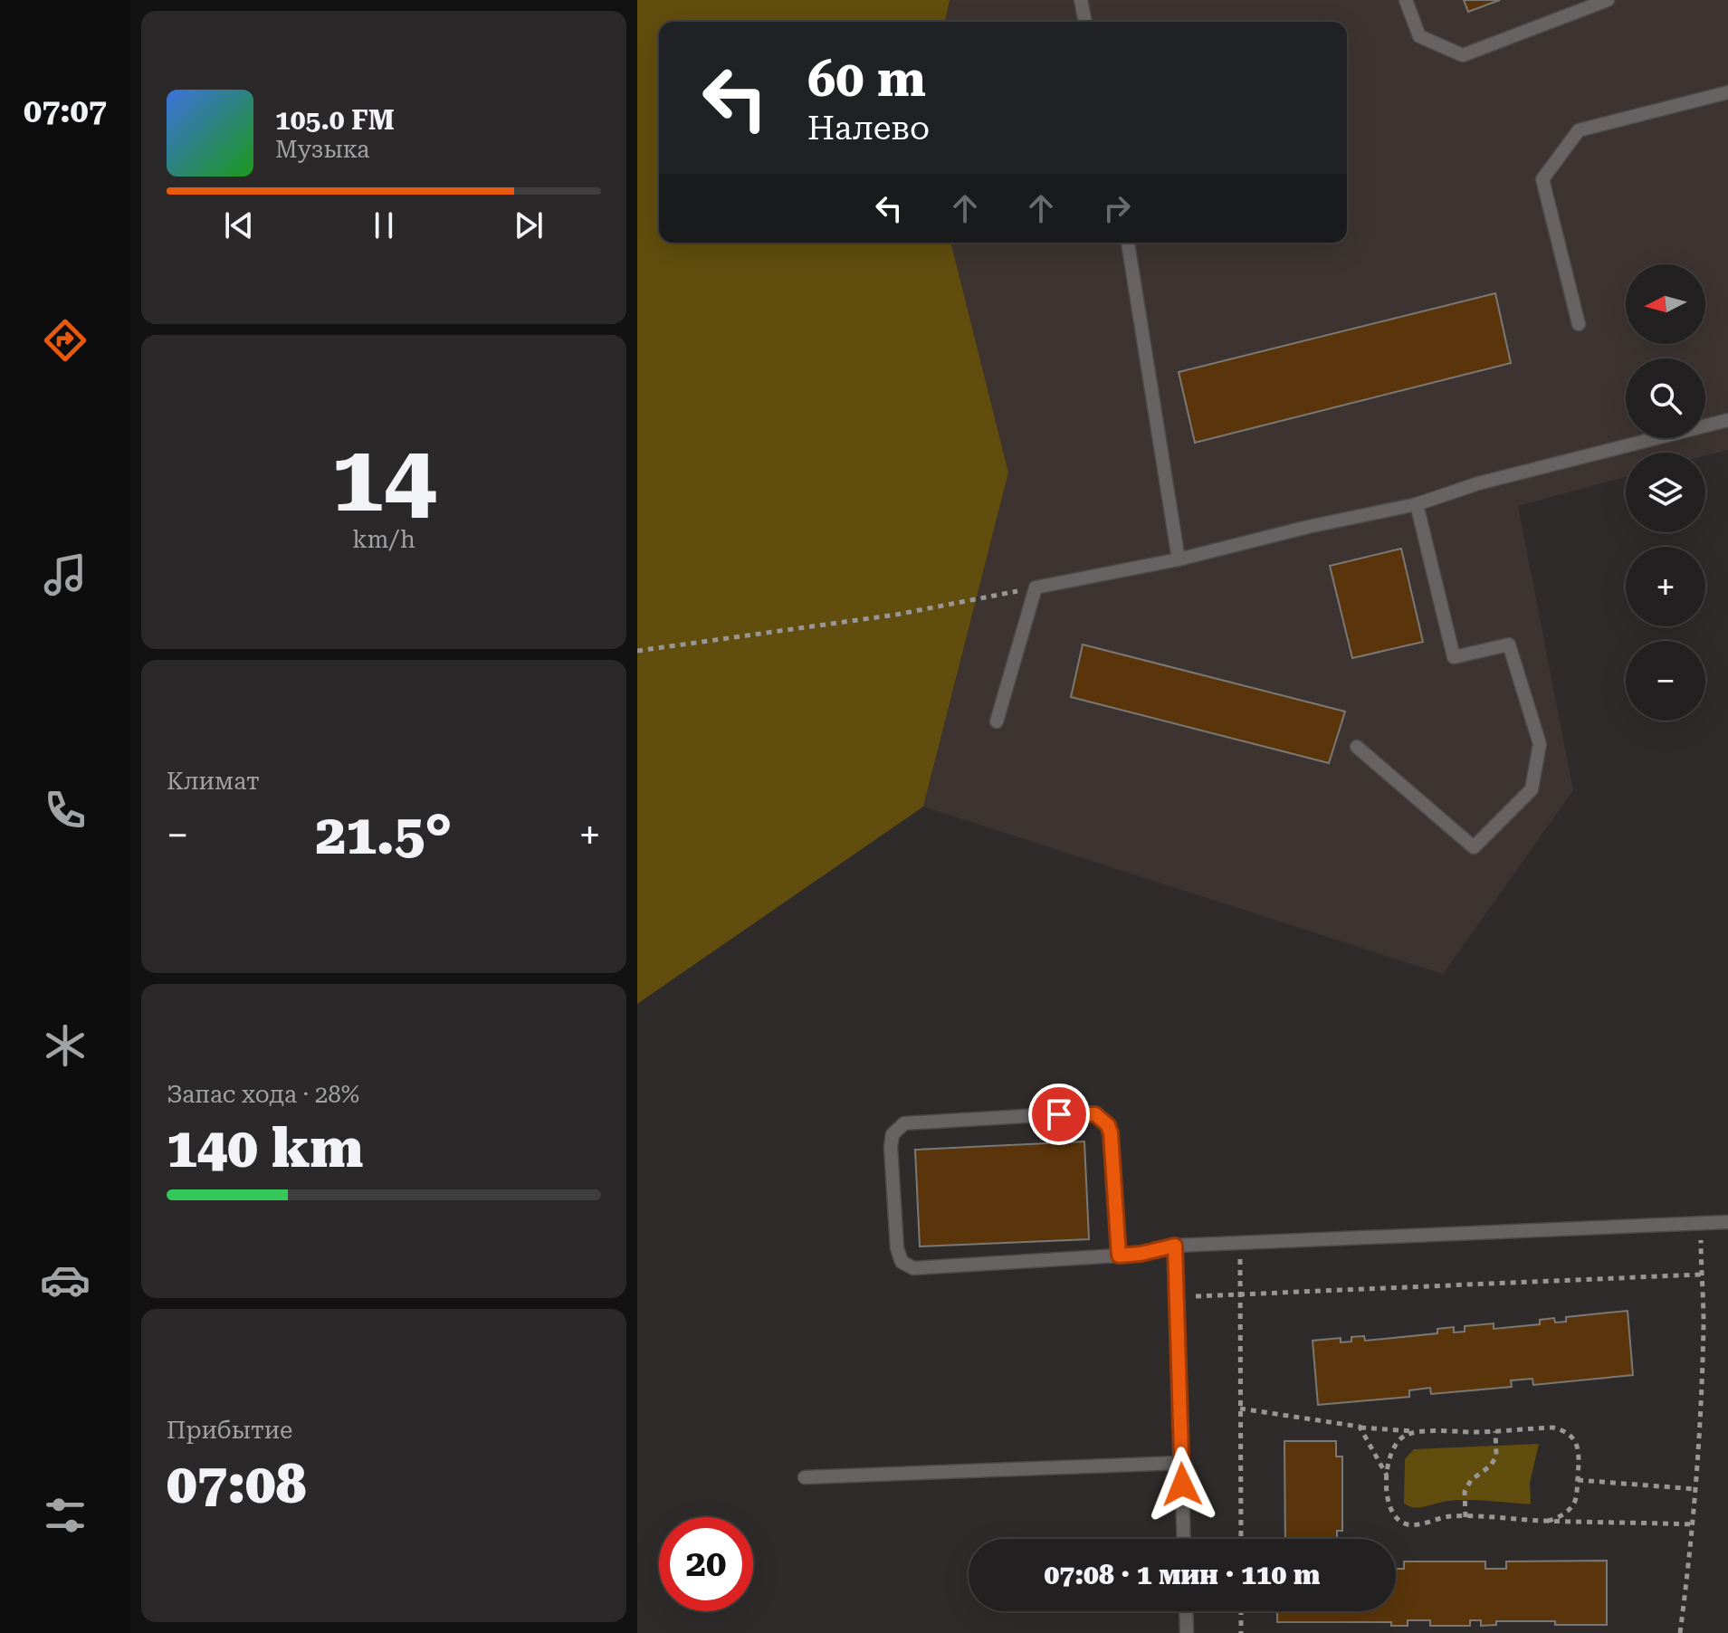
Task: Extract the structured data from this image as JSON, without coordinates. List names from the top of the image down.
{
  "north": "left",
  "page": {
    "tabs": "07:07",
    "turn": ["60 m", "Налево"],
    "song": ["105.0 FM", "Музыка"],
    "map_buttons": ["+", "−"],
    "tile": [
      ["14", "km/h"],
      "Климат",
      ["Запас хода · 28%", "140 km"],
      ["Прибытие", "07:08"]
    ],
    "heat": ["−", "21.5°", "+"],
    "limit": "20",
    "trip": "07:08 · 1 мин · 110 m"
  }
}
